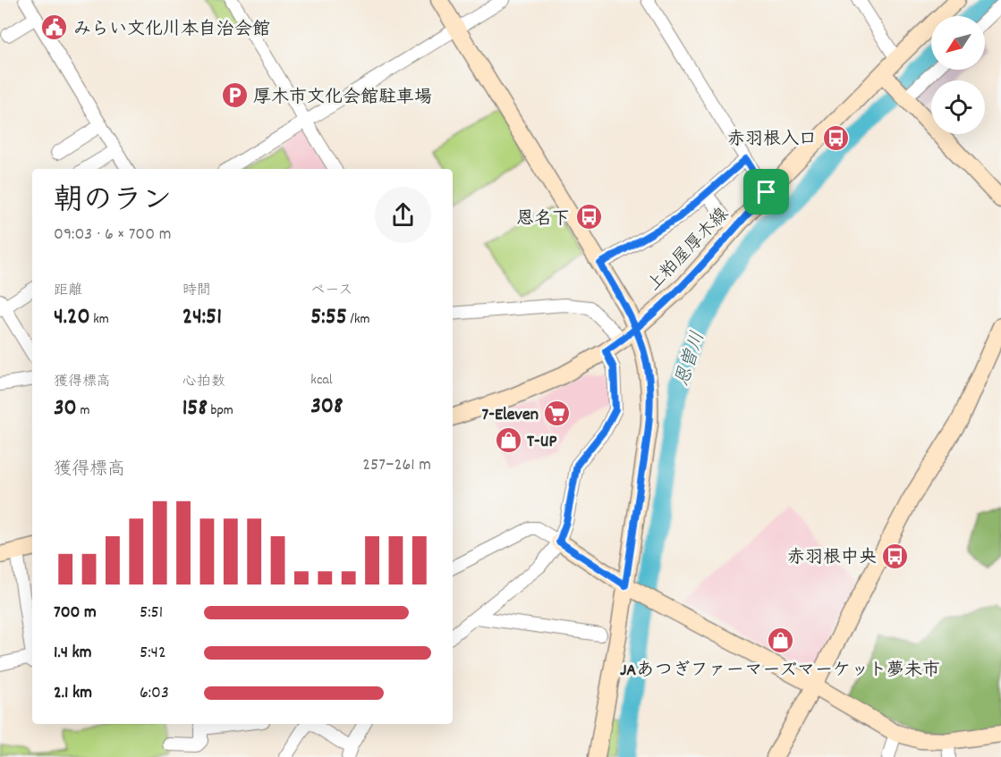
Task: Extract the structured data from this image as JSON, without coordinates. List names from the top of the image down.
{
  "streets": {
    "street": ["上粕屋厚木線"]
  },
  "water": ["恩曽川"],
  "places": {
    "public building": ["みらい文化川本自治会館"],
    "parking": ["厚木市文化会館駐車場"],
    "bus stop": ["赤羽根入口", "恩名下", "赤羽根中央"],
    "supermarket": ["7-Eleven"],
    "shop": ["T-UP", "JAあつぎファーマーズマーケット夢未市"]
  },
  "north": "bottom left",
  "page": {
    "heading": ["朝のラン", "09:03 · 6 × 700 m"],
    "stats": [
      ["距離", "4.20 km"],
      ["時間", "24:51"],
      ["ペース", "5:55 /km"],
      ["獲得標高", "30 m"],
      ["心拍数", "158 bpm"],
      ["kcal", "308"]
    ],
    "chart": ["獲得標高", "257–261 m"],
    "list": [
      {
        "name": "700 m",
        "note": "5:51"
      },
      {
        "name": "1.4 km",
        "note": "5:42"
      },
      {
        "name": "2.1 km",
        "note": "6:03"
      }
    ]
  }
}
